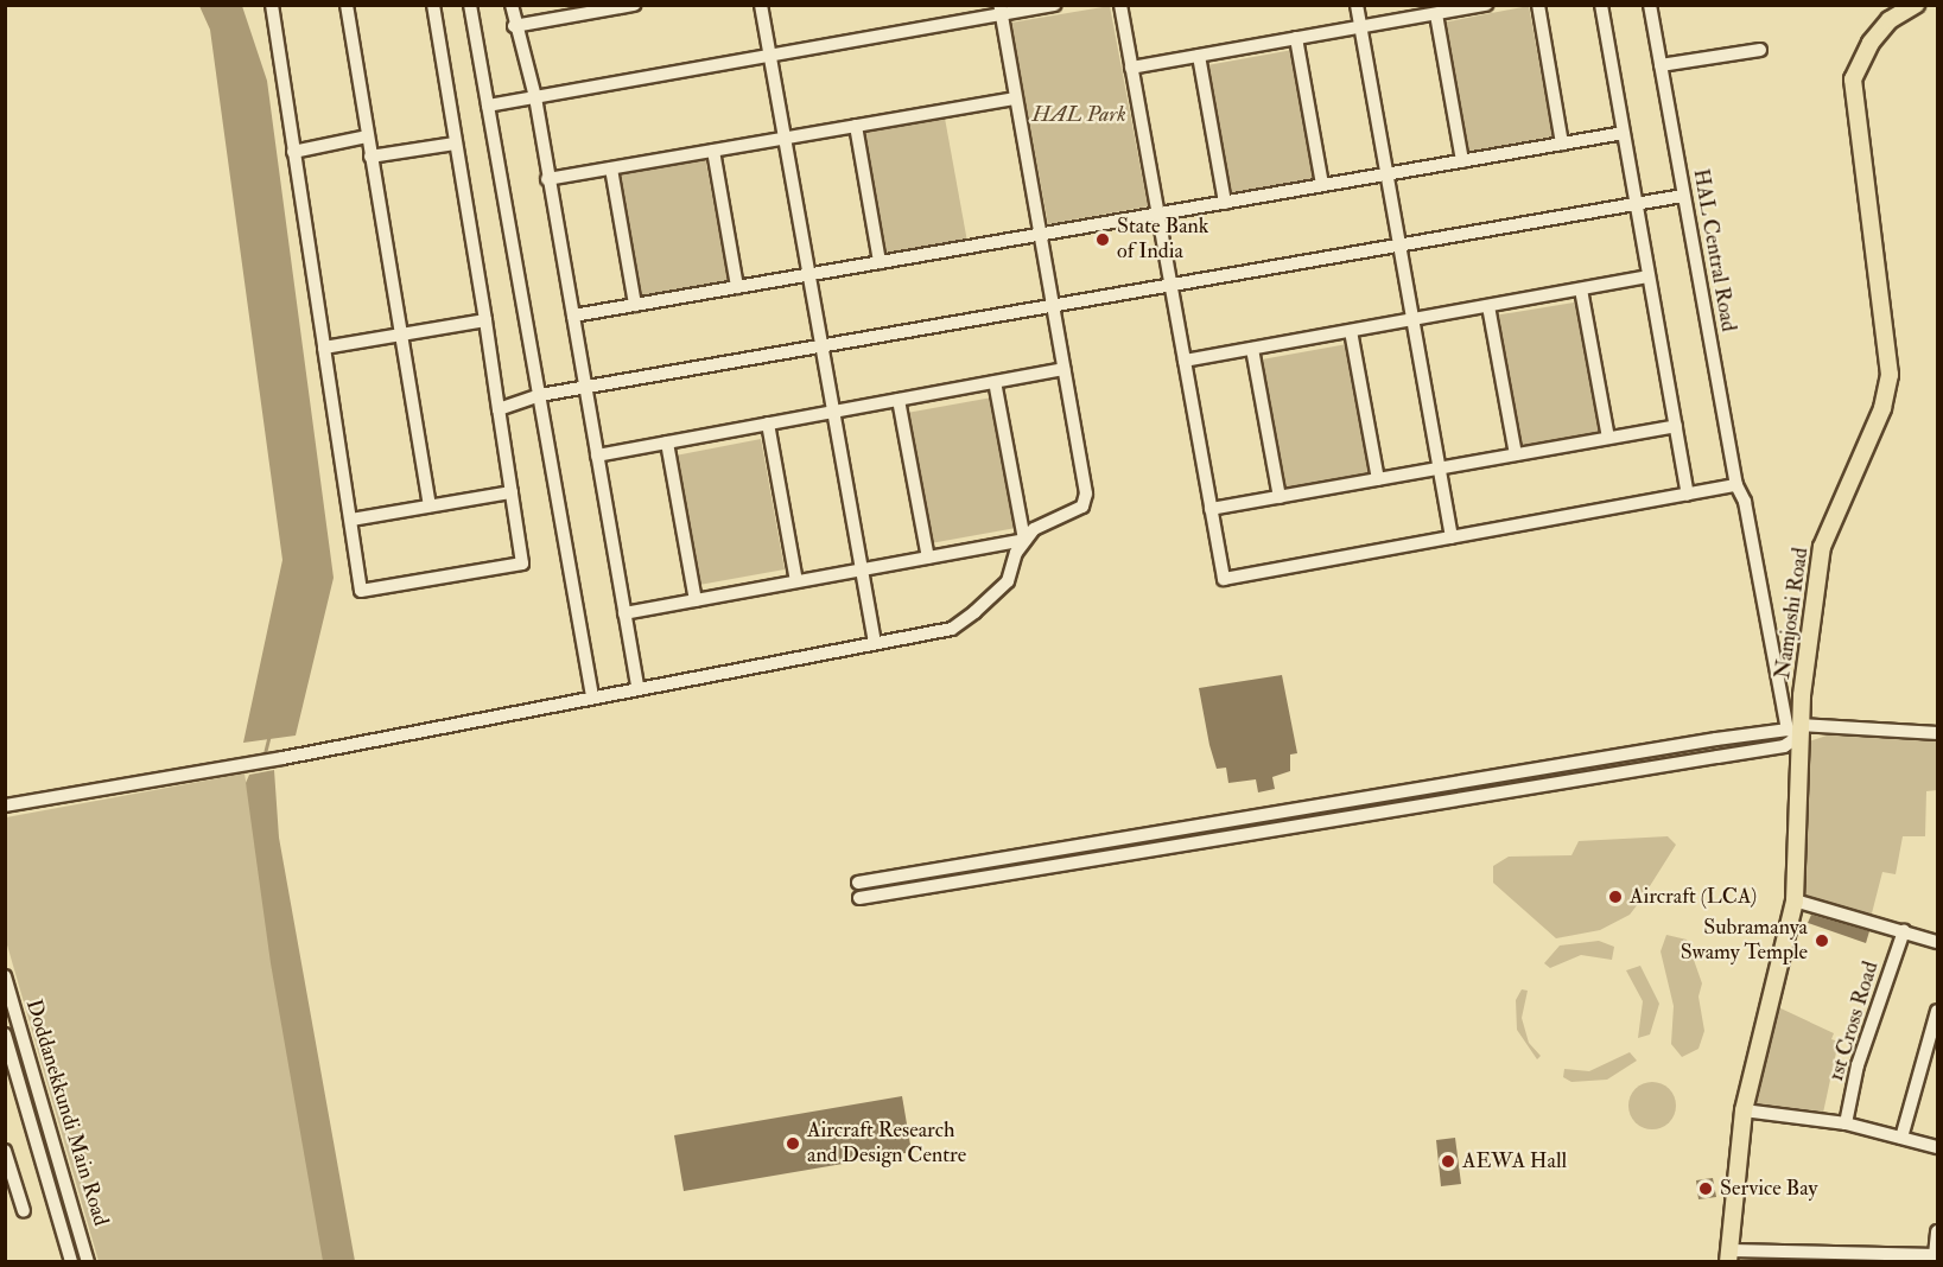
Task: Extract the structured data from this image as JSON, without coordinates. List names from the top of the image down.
{
  "streets": {
    "main road": ["Namjoshi Road"],
    "street": ["HAL Central Road", "1st Cross Road", "Doddanekkundi Main Road"]
  },
  "crossings": [
    ["HAL Central Road", "Namjoshi Road"]
  ],
  "parks": ["HAL Park"],
  "places": [
    "State Bank of India",
    "Aircraft (LCA)",
    "Subramanya Swamy Temple",
    "Aircraft Research and Design Centre",
    "AEWA Hall",
    "Service Bay"
  ]
}
